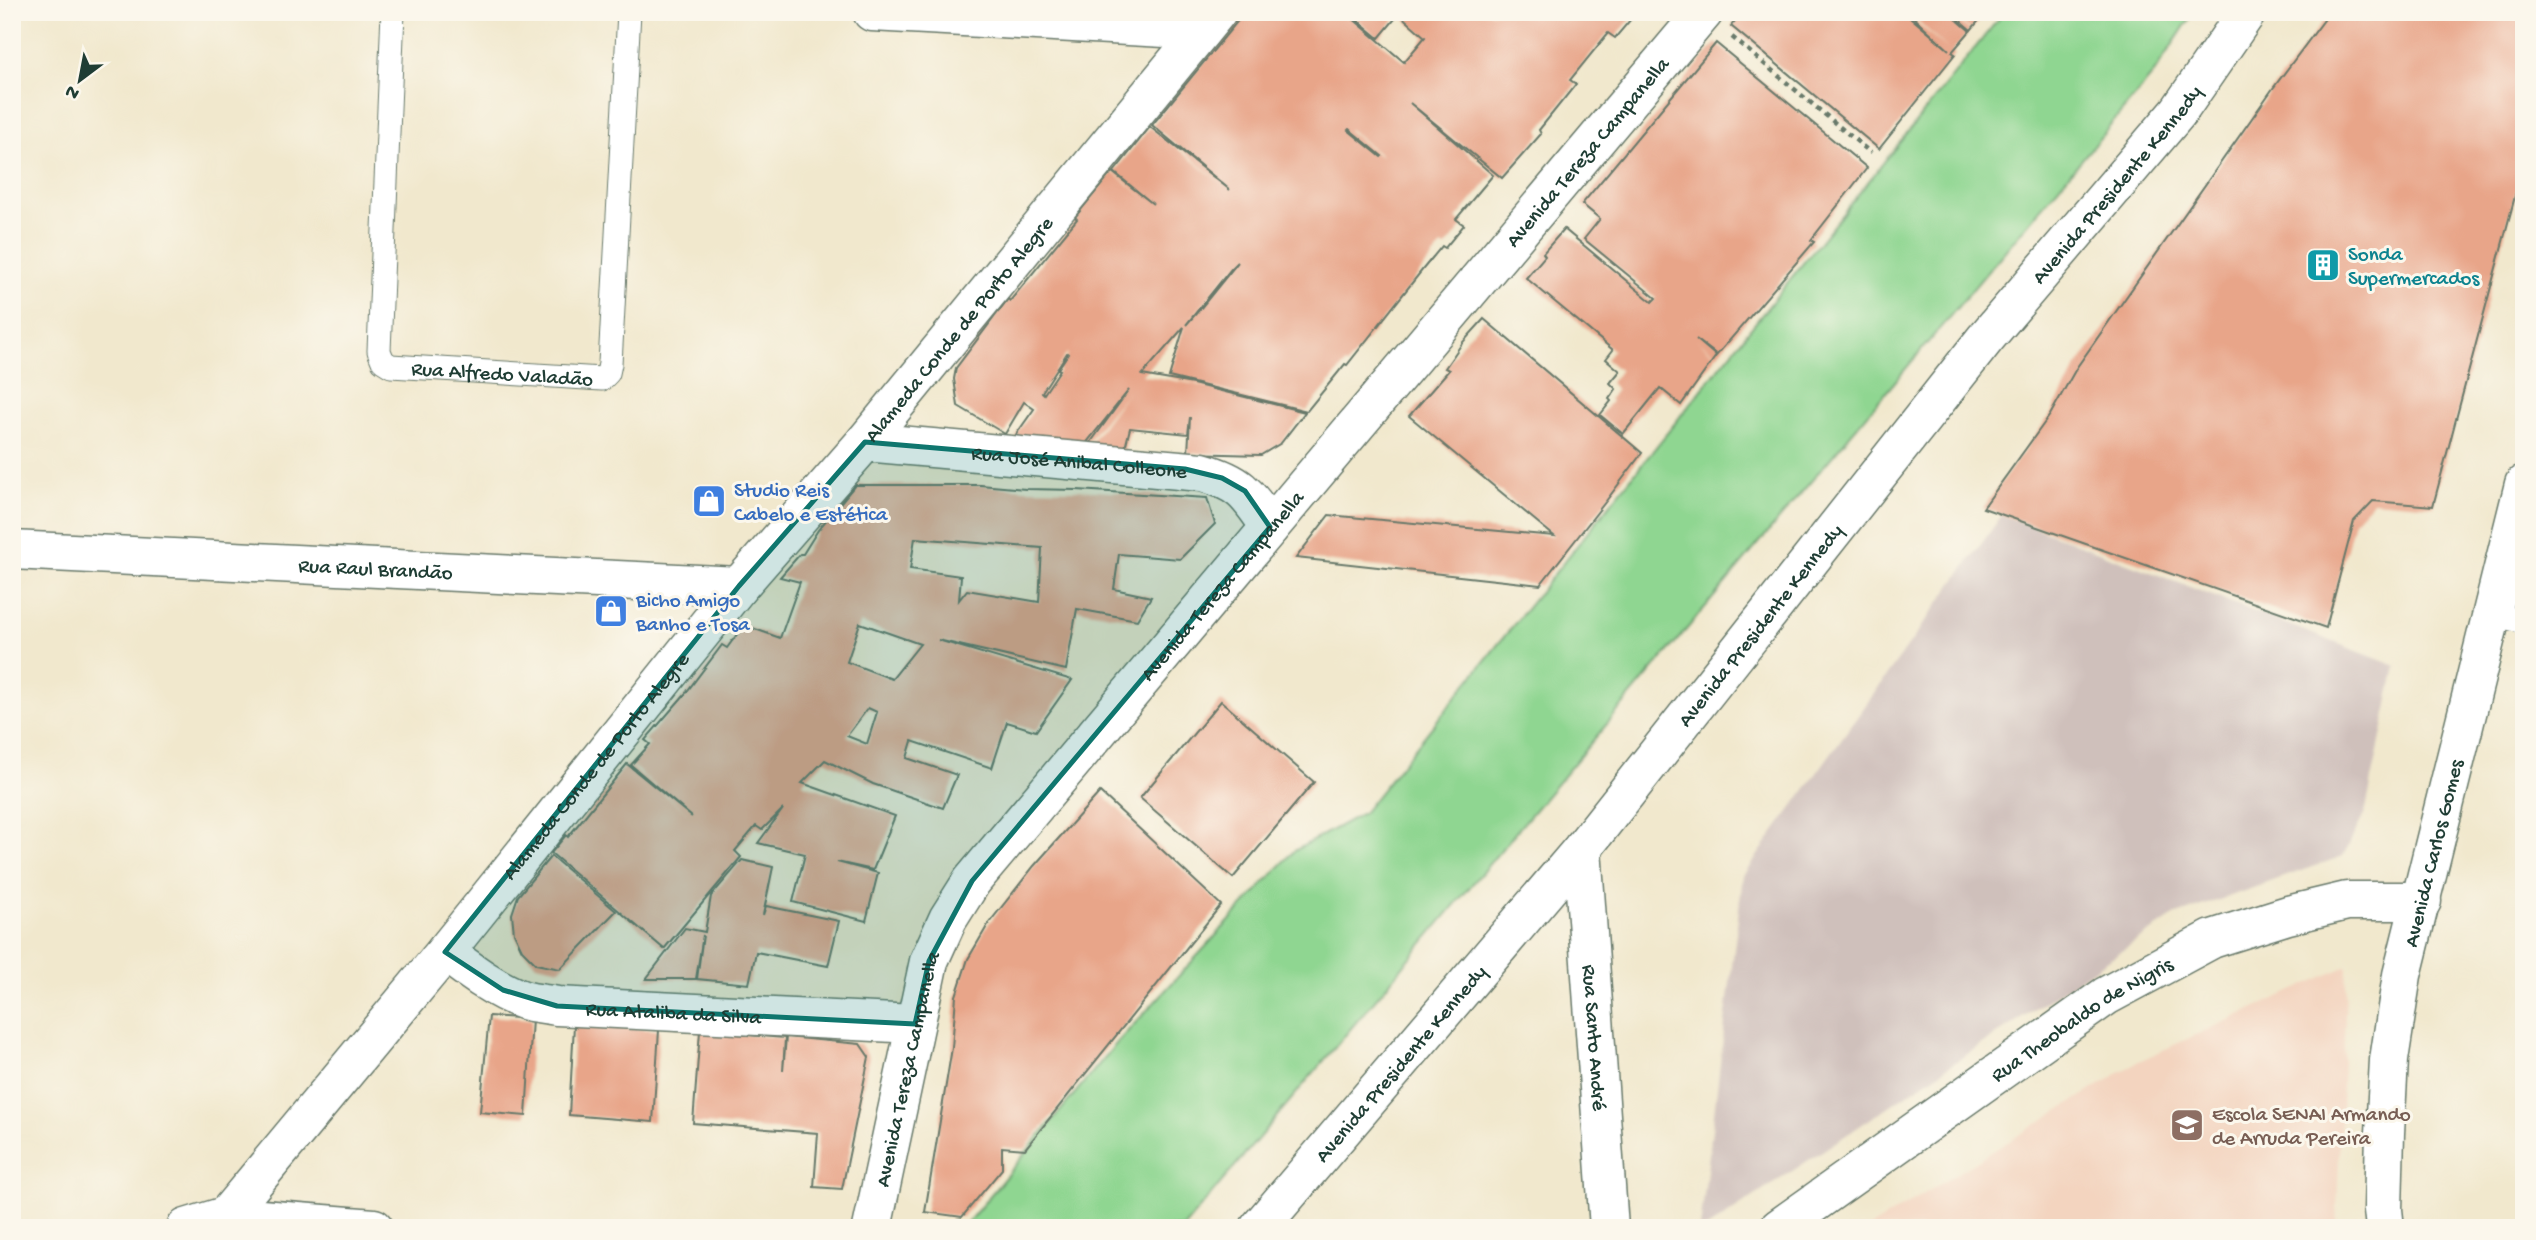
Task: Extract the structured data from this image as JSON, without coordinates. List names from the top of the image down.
{
  "streets": {
    "main road": [
      "Avenida Tereza Campanella",
      "Avenida Presidente Kennedy",
      "Alameda Conde de Porto Alegre",
      "Rua José Anibal Colleone",
      "Rua Raul Brandão",
      "Avenida Carlos Gomes",
      "Rua Ataliba da Silva",
      "Rua Theobaldo de Nigris",
      "Rua Santo André"
    ],
    "lane": ["Rua Alfredo Valadão"]
  },
  "crossings": [
    ["Avenida Tereza Campanella", "Rua José Anibal Colleone"],
    ["Avenida Tereza Campanella", "Rua Ataliba da Silva"],
    ["Avenida Presidente Kennedy", "Rua Santo André"],
    ["Alameda Conde de Porto Alegre", "Rua José Anibal Colleone"],
    ["Alameda Conde de Porto Alegre", "Rua Raul Brandão"],
    ["Alameda Conde de Porto Alegre", "Rua Ataliba da Silva"],
    ["Avenida Carlos Gomes", "Rua Theobaldo de Nigris"]
  ],
  "places": {
    "building": ["Sonda Supermercados"],
    "shop": ["Studio Reis Cabelo e Estética", "Bicho Amigo Banho e Tosa"],
    "school or university": ["Escola SENAI Armando de Arruda Pereira"]
  },
  "north": "bottom left"
}
